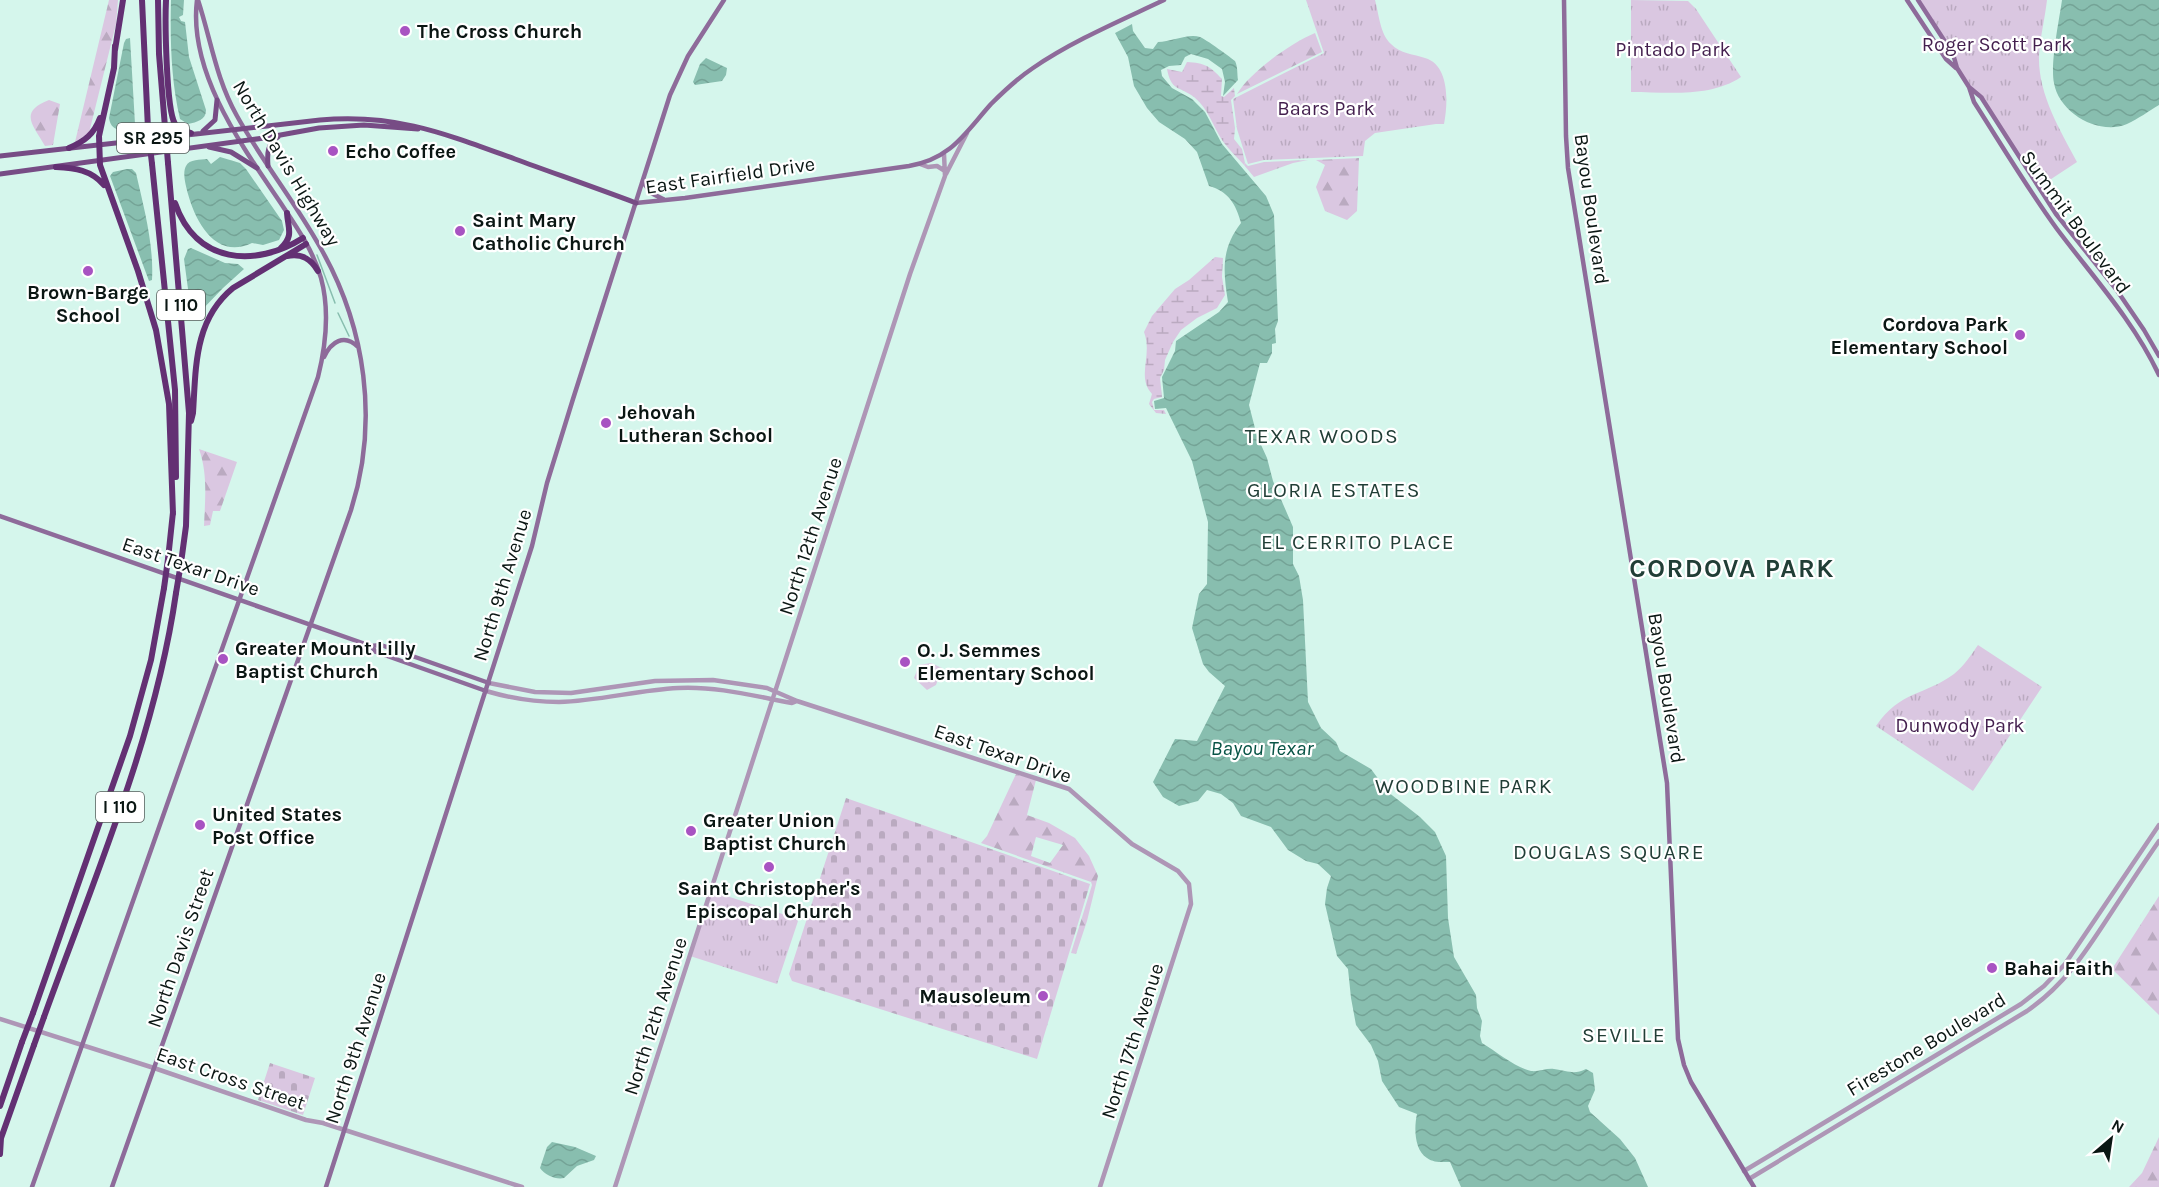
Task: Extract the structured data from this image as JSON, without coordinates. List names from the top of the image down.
{
  "streets": {
    "highway": ["I 110"],
    "main road": [
      "SR 295",
      "North Davis Highway",
      "East Fairfield Drive",
      "Bayou Boulevard",
      "Summit Boulevard",
      "East Texar Drive",
      "North 9th Avenue",
      "North Davis Street"
    ],
    "street": [
      "North 12th Avenue",
      "North 17th Avenue",
      "Firestone Boulevard",
      "East Cross Street"
    ]
  },
  "crossings": [
    ["North Davis Highway", "East Fairfield Drive"],
    ["North Davis Highway", "North Davis Street"],
    ["East Fairfield Drive", "North 12th Avenue"],
    ["East Fairfield Drive", "North 9th Avenue"],
    ["Bayou Boulevard", "Firestone Boulevard"],
    ["North 12th Avenue", "East Texar Drive"],
    ["East Texar Drive", "North 9th Avenue"],
    ["East Texar Drive", "North Davis Street"],
    ["East Texar Drive", "North 17th Avenue"],
    ["North 9th Avenue", "East Cross Street"],
    ["North Davis Street", "East Cross Street"]
  ],
  "districts": [
    "TEXAR WOODS",
    "GLORIA ESTATES",
    "EL CERRITO PLACE",
    "CORDOVA PARK",
    "WOODBINE PARK",
    "DOUGLAS SQUARE",
    "SEVILLE"
  ],
  "water": ["Bayou Texar"],
  "parks": [
    "Roger Scott Park",
    "Pintado Park",
    "Baars Park",
    "Dunwody Park"
  ],
  "places": [
    "The Cross Church",
    "Echo Coffee",
    "Saint Mary Catholic Church",
    "Brown-Barge School",
    "Cordova Park Elementary School",
    "Jehovah Lutheran School",
    "Greater Mount Lilly Baptist Church",
    "O. J. Semmes Elementary School",
    "United States Post Office",
    "Greater Union Baptist Church",
    "Saint Christopher's Episcopal Church",
    "Bahai Faith",
    "Mausoleum"
  ],
  "north": "top right"
}
